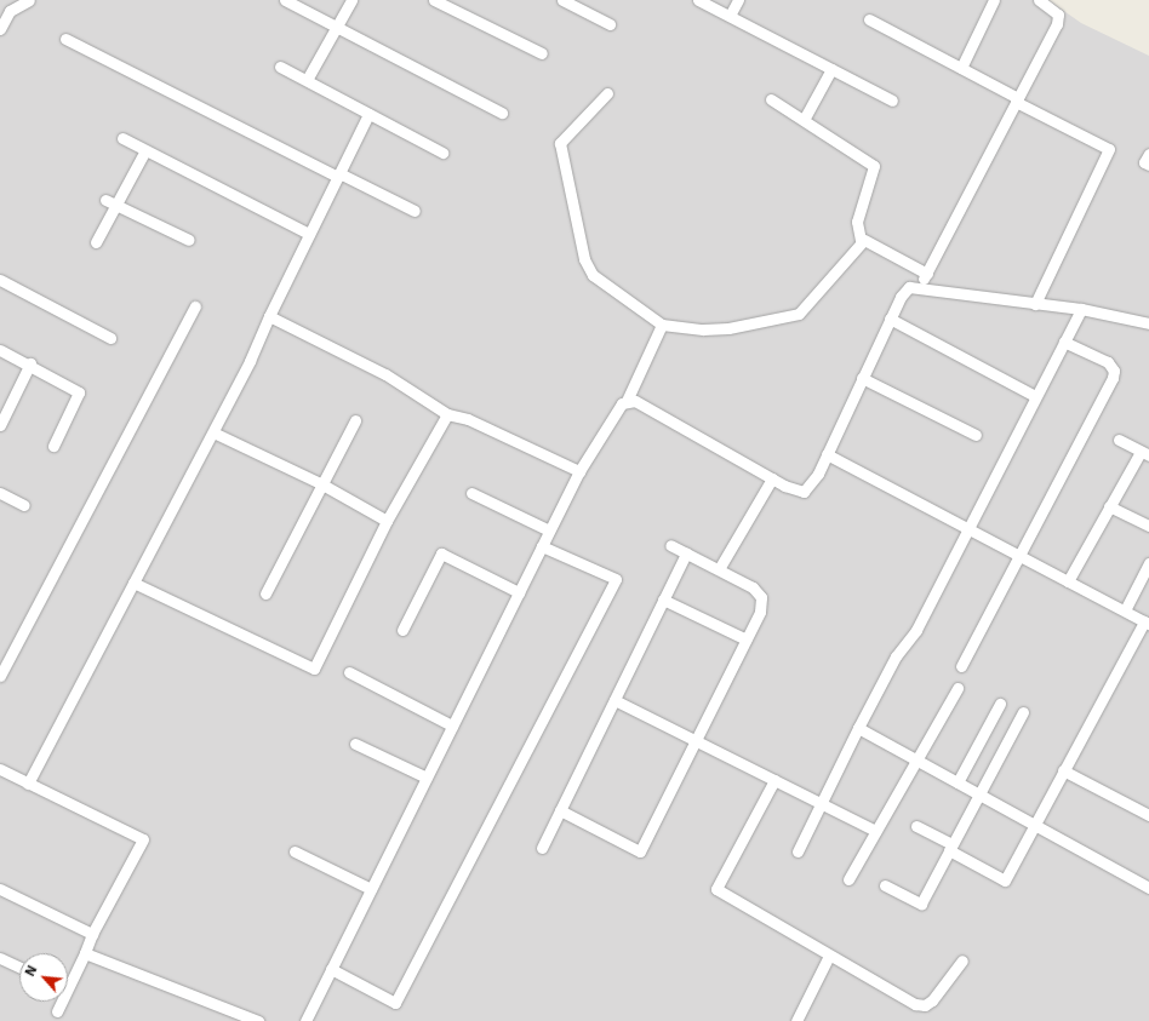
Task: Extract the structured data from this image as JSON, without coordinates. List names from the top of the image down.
{
  "north": "top left"
}
